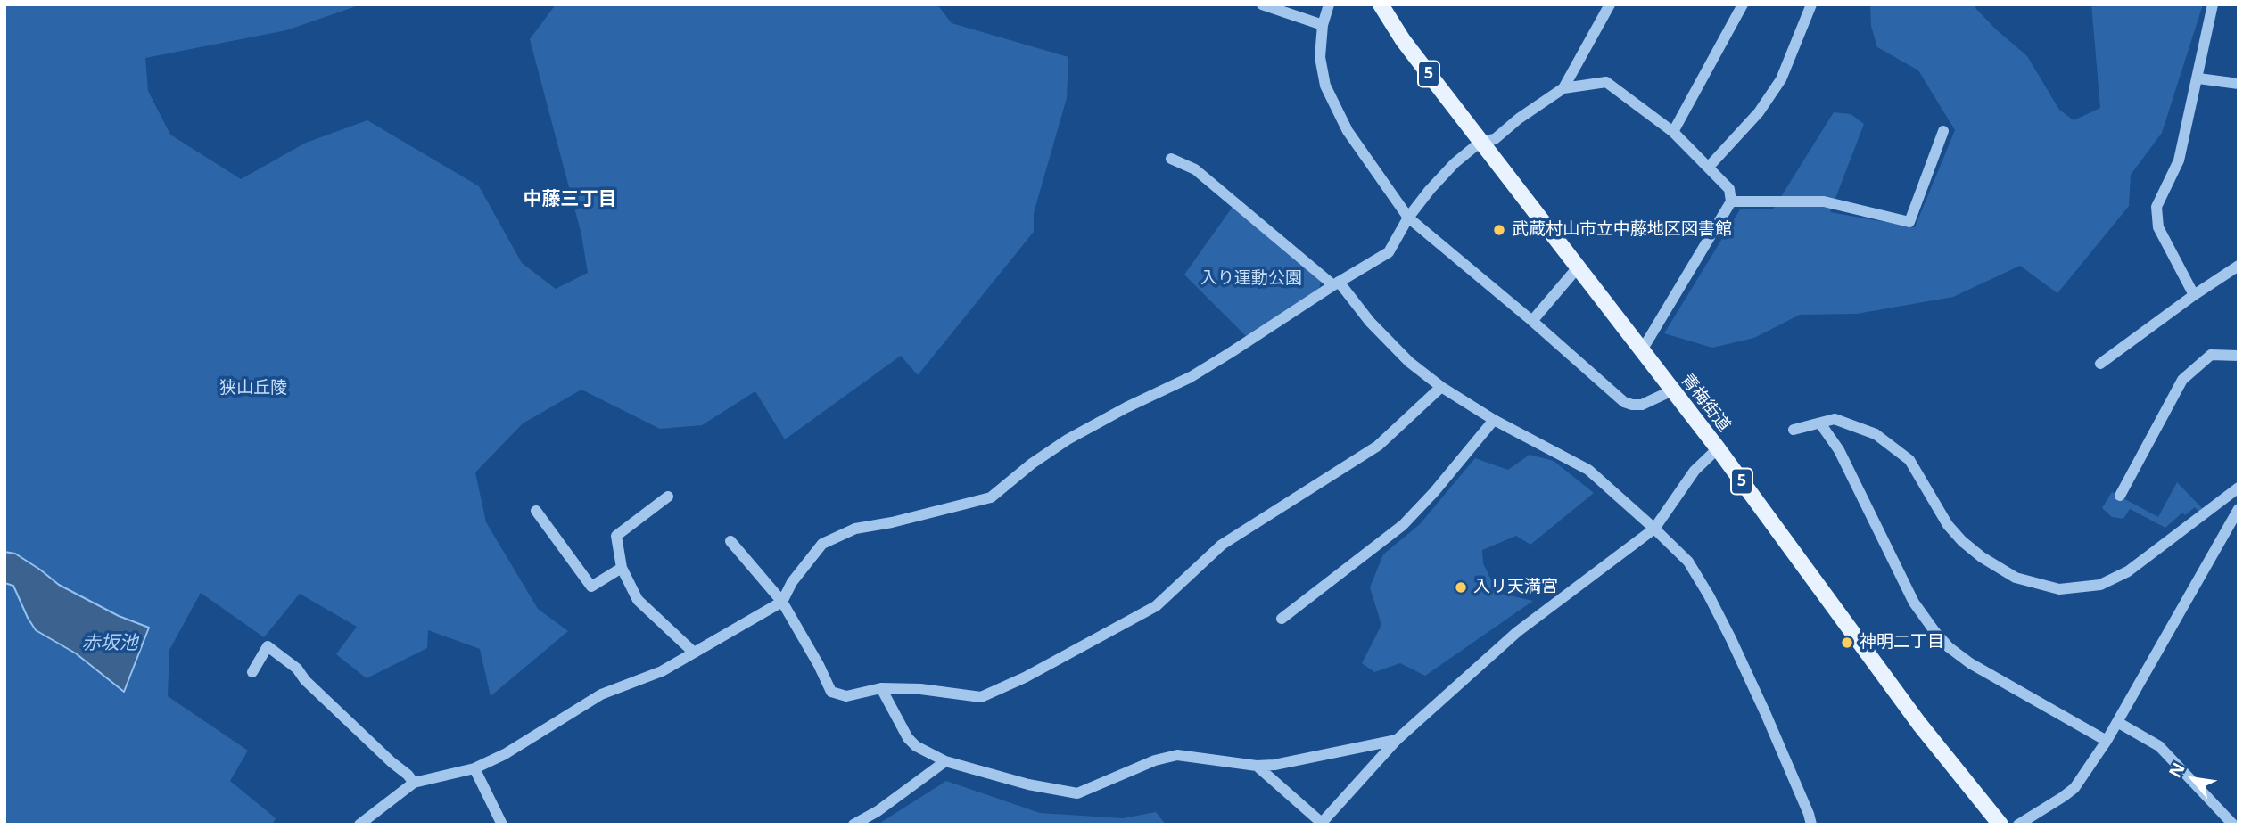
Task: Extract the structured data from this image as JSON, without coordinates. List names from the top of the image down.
{
  "streets": {
    "main road": ["5", "青梅街道"]
  },
  "districts": ["中藤三丁目"],
  "water": ["赤坂池"],
  "parks": ["入り運動公園", "狭山丘陵"],
  "places": ["武蔵村山市立中藤地区図書館", "入リ天満宮", "神明二丁目"],
  "north": "top left"
}
